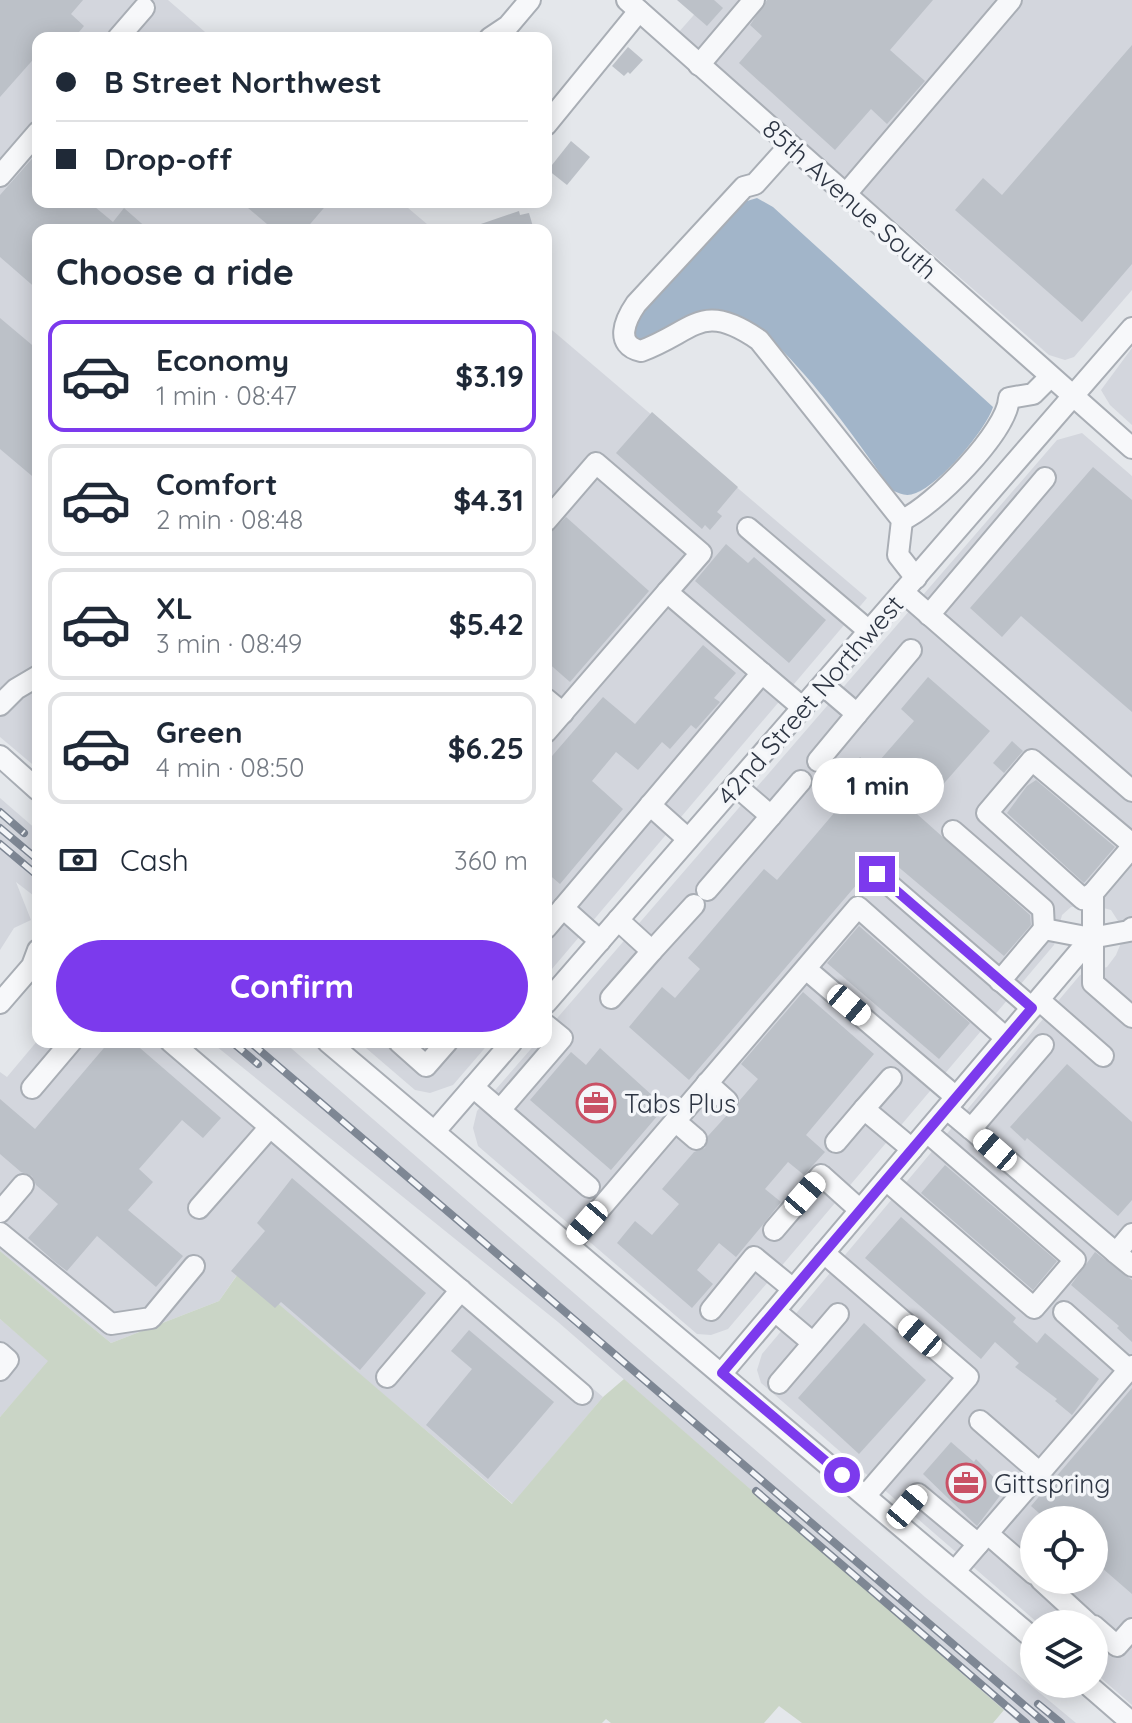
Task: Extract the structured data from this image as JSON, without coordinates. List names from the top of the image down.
{
  "streets": {
    "street": ["85th Avenue South", "42nd Street Northwest"]
  },
  "crossings": [
    ["85th Avenue South", "42nd Street Northwest"]
  ],
  "places": {
    "office": ["Tabs Plus", "Gittspring"]
  },
  "page": {
    "banner": ["B Street Northwest", "Drop-off"],
    "heading": "Choose a ride",
    "list": [
      {
        "name": "Economy",
        "note": "1 min · 08:47",
        "value": "$3.19"
      },
      {
        "name": "Comfort",
        "note": "2 min · 08:48",
        "value": "$4.31"
      },
      {
        "name": "XL",
        "note": "3 min · 08:49",
        "value": "$5.42"
      },
      {
        "name": "Green",
        "note": "4 min · 08:50",
        "value": "$6.25"
      }
    ],
    "bubble": "1 min",
    "pay": ["Cash", "360 m"],
    "buttons": "Confirm"
  }
}
